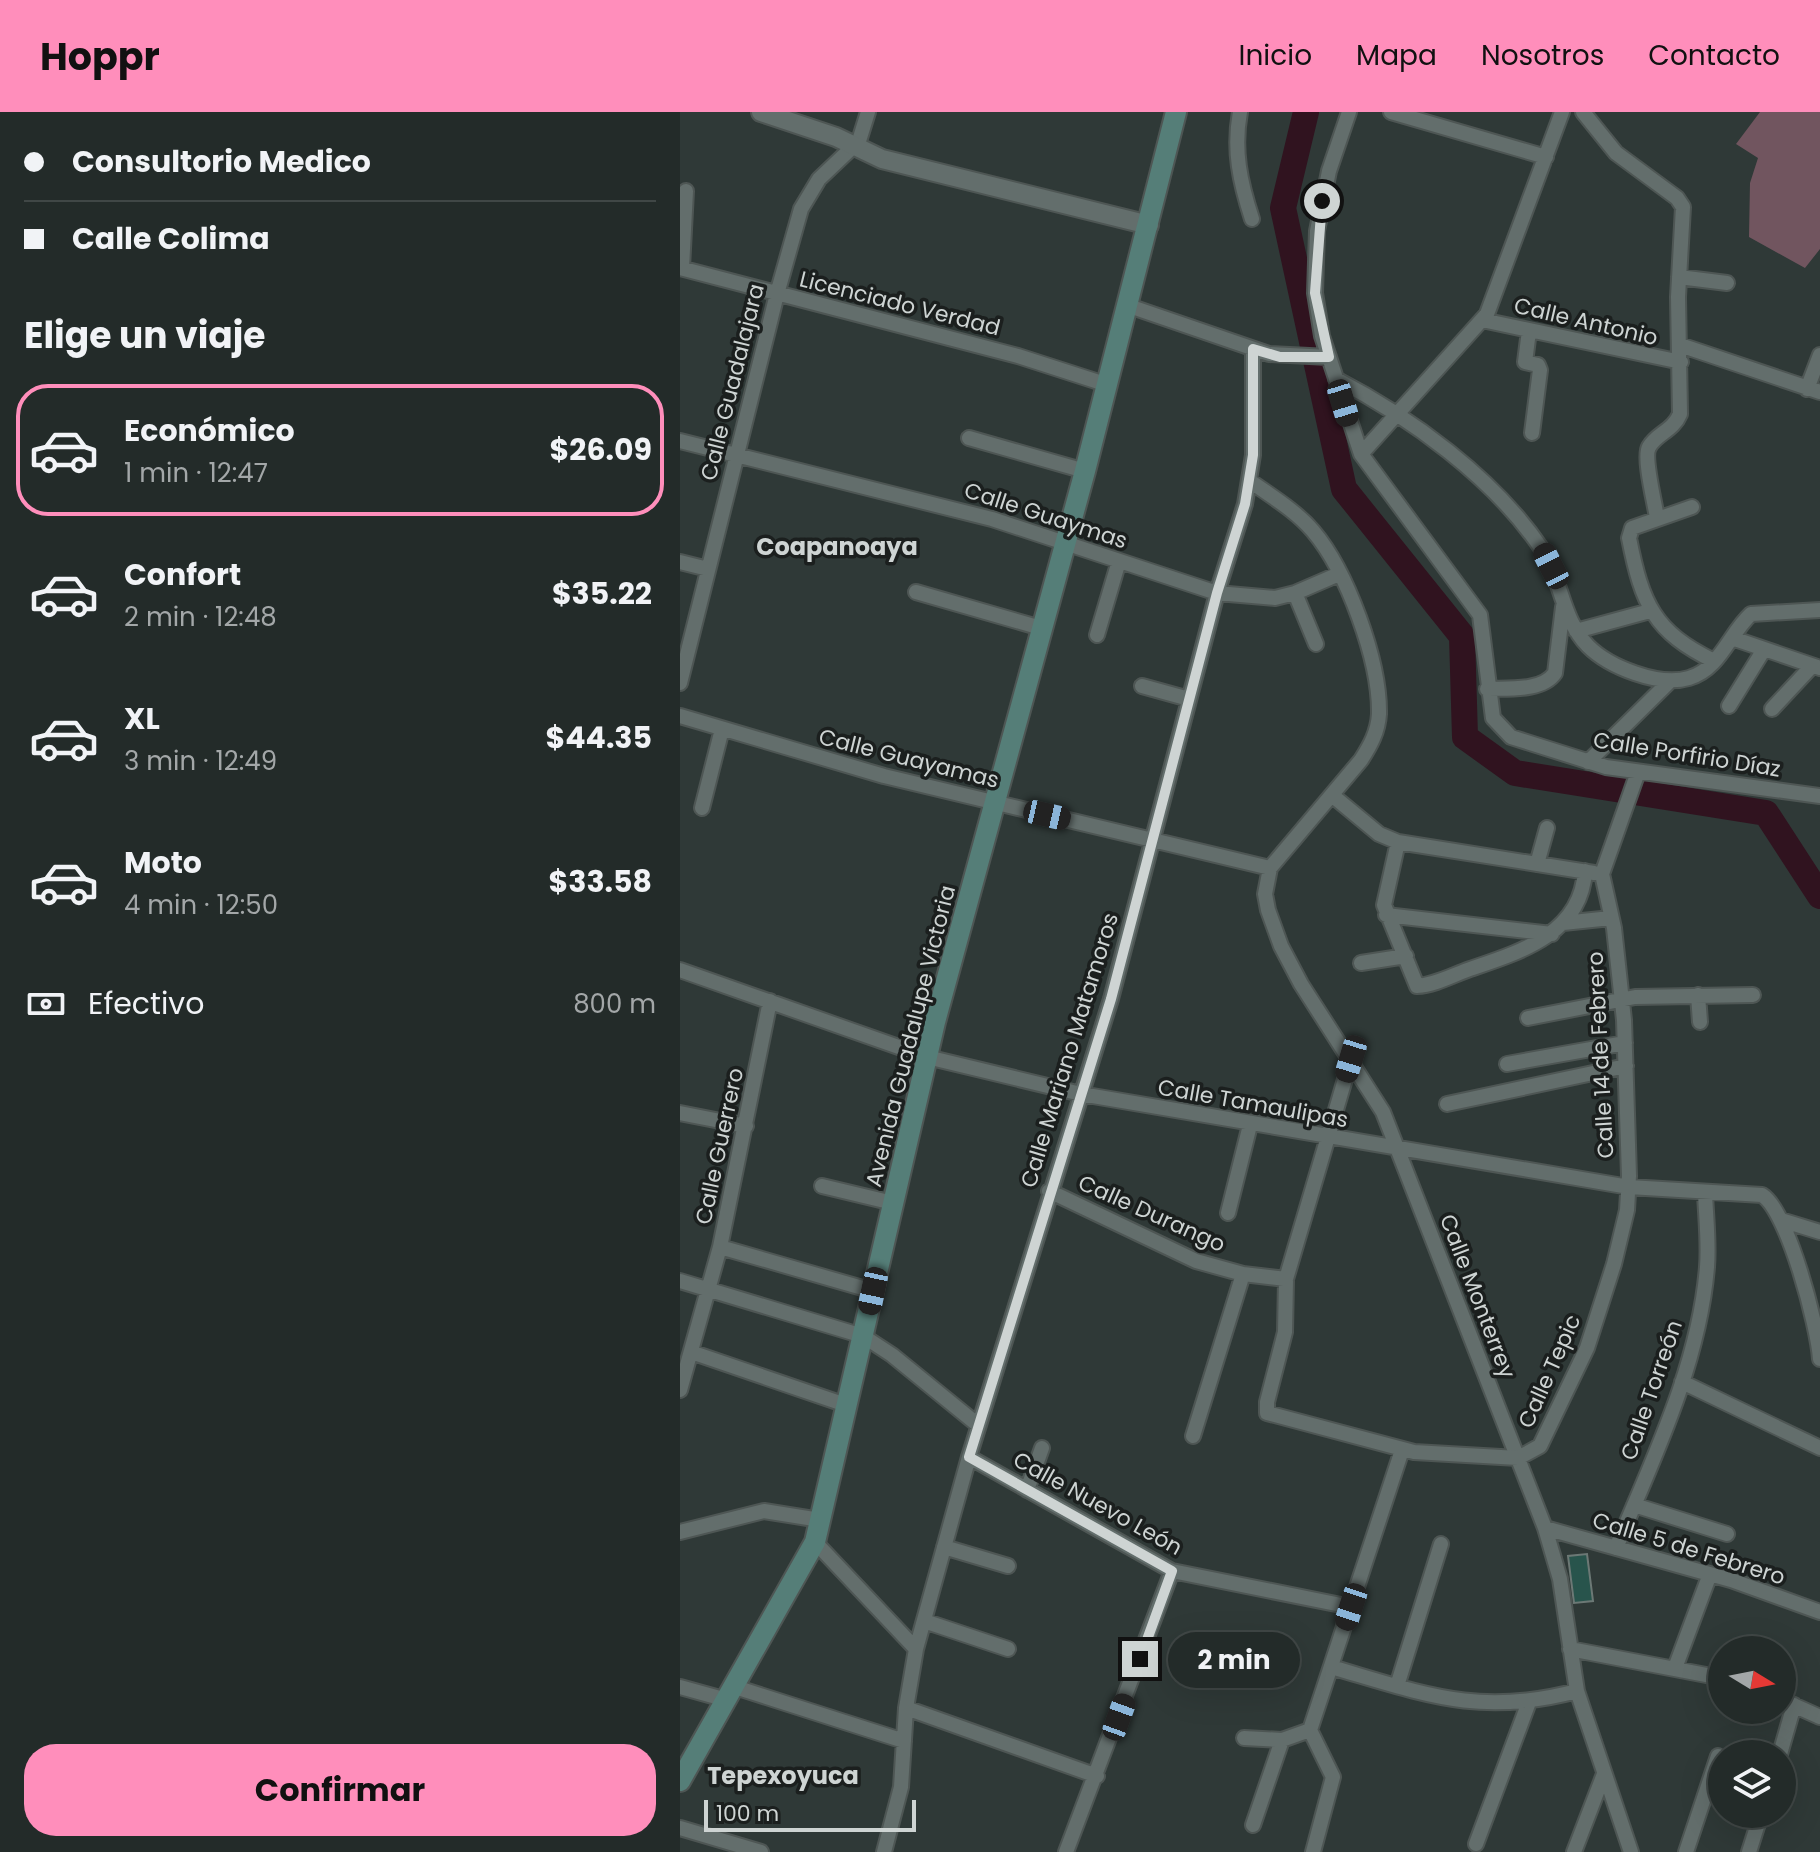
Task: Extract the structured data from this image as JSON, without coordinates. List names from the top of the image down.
{
  "streets": {
    "main road": ["Avenida Guadalupe Victoria"],
    "street": [
      "Licenciado Verdad",
      "Calle Antonio",
      "Calle Guadalajara",
      "Calle Guaymas",
      "Calle Porfirio Díaz",
      "Calle Guayamas",
      "Calle Mariano Matamoros",
      "Calle 14 de Febrero",
      "Calle Tamaulipas",
      "Calle Guerrero",
      "Calle Durango",
      "Calle Monterrey",
      "Calle Tepic",
      "Calle Torreón",
      "Calle Nuevo León",
      "Calle 5 de Febrero"
    ]
  },
  "crossings": [
    ["Licenciado Verdad", "Calle Guadalajara"],
    ["Licenciado Verdad", "Avenida Guadalupe Victoria"],
    ["Calle Guadalajara", "Calle Guaymas"],
    ["Calle Guaymas", "Avenida Guadalupe Victoria"],
    ["Calle Guaymas", "Calle Mariano Matamoros"],
    ["Calle Guayamas", "Avenida Guadalupe Victoria"],
    ["Calle Guayamas", "Calle Mariano Matamoros"],
    ["Calle Guayamas", "Calle Monterrey"],
    ["Avenida Guadalupe Victoria", "Calle Tamaulipas"],
    ["Calle Mariano Matamoros", "Calle Tamaulipas"],
    ["Calle Mariano Matamoros", "Calle Durango"],
    ["Calle Mariano Matamoros", "Calle Nuevo León"],
    ["Calle 14 de Febrero", "Calle Tamaulipas"],
    ["Calle 14 de Febrero", "Calle Tepic"],
    ["Calle Tamaulipas", "Calle Guerrero"],
    ["Calle Tamaulipas", "Calle Monterrey"],
    ["Calle Tamaulipas", "Calle Tepic"],
    ["Calle Tamaulipas", "Calle Torreón"],
    ["Calle Durango", "Calle Tepic"],
    ["Calle Monterrey", "Calle Tepic"],
    ["Calle Monterrey", "Calle 5 de Febrero"],
    ["Calle Torreón", "Calle 5 de Febrero"]
  ],
  "districts": ["Coapanoaya", "Tepexoyuca"],
  "scale_bar": "100 m",
  "north": "right",
  "page": {
    "header": "Hoppr",
    "nav": [
      "Inicio",
      "Mapa",
      "Nosotros",
      "Contacto"
    ],
    "banner": ["Consultorio Medico", "Calle Colima"],
    "heading": "Elige un viaje",
    "list": [
      {
        "name": "Económico",
        "note": "1 min · 12:47",
        "value": "$26.09"
      },
      {
        "name": "Confort",
        "note": "2 min · 12:48",
        "value": "$35.22"
      },
      {
        "name": "XL",
        "note": "3 min · 12:49",
        "value": "$44.35"
      },
      {
        "name": "Moto",
        "note": "4 min · 12:50",
        "value": "$33.58"
      }
    ],
    "pay": ["Efectivo", "800 m"],
    "bubble": "2 min",
    "buttons": "Confirmar",
    "scale": "100 m"
  }
}
